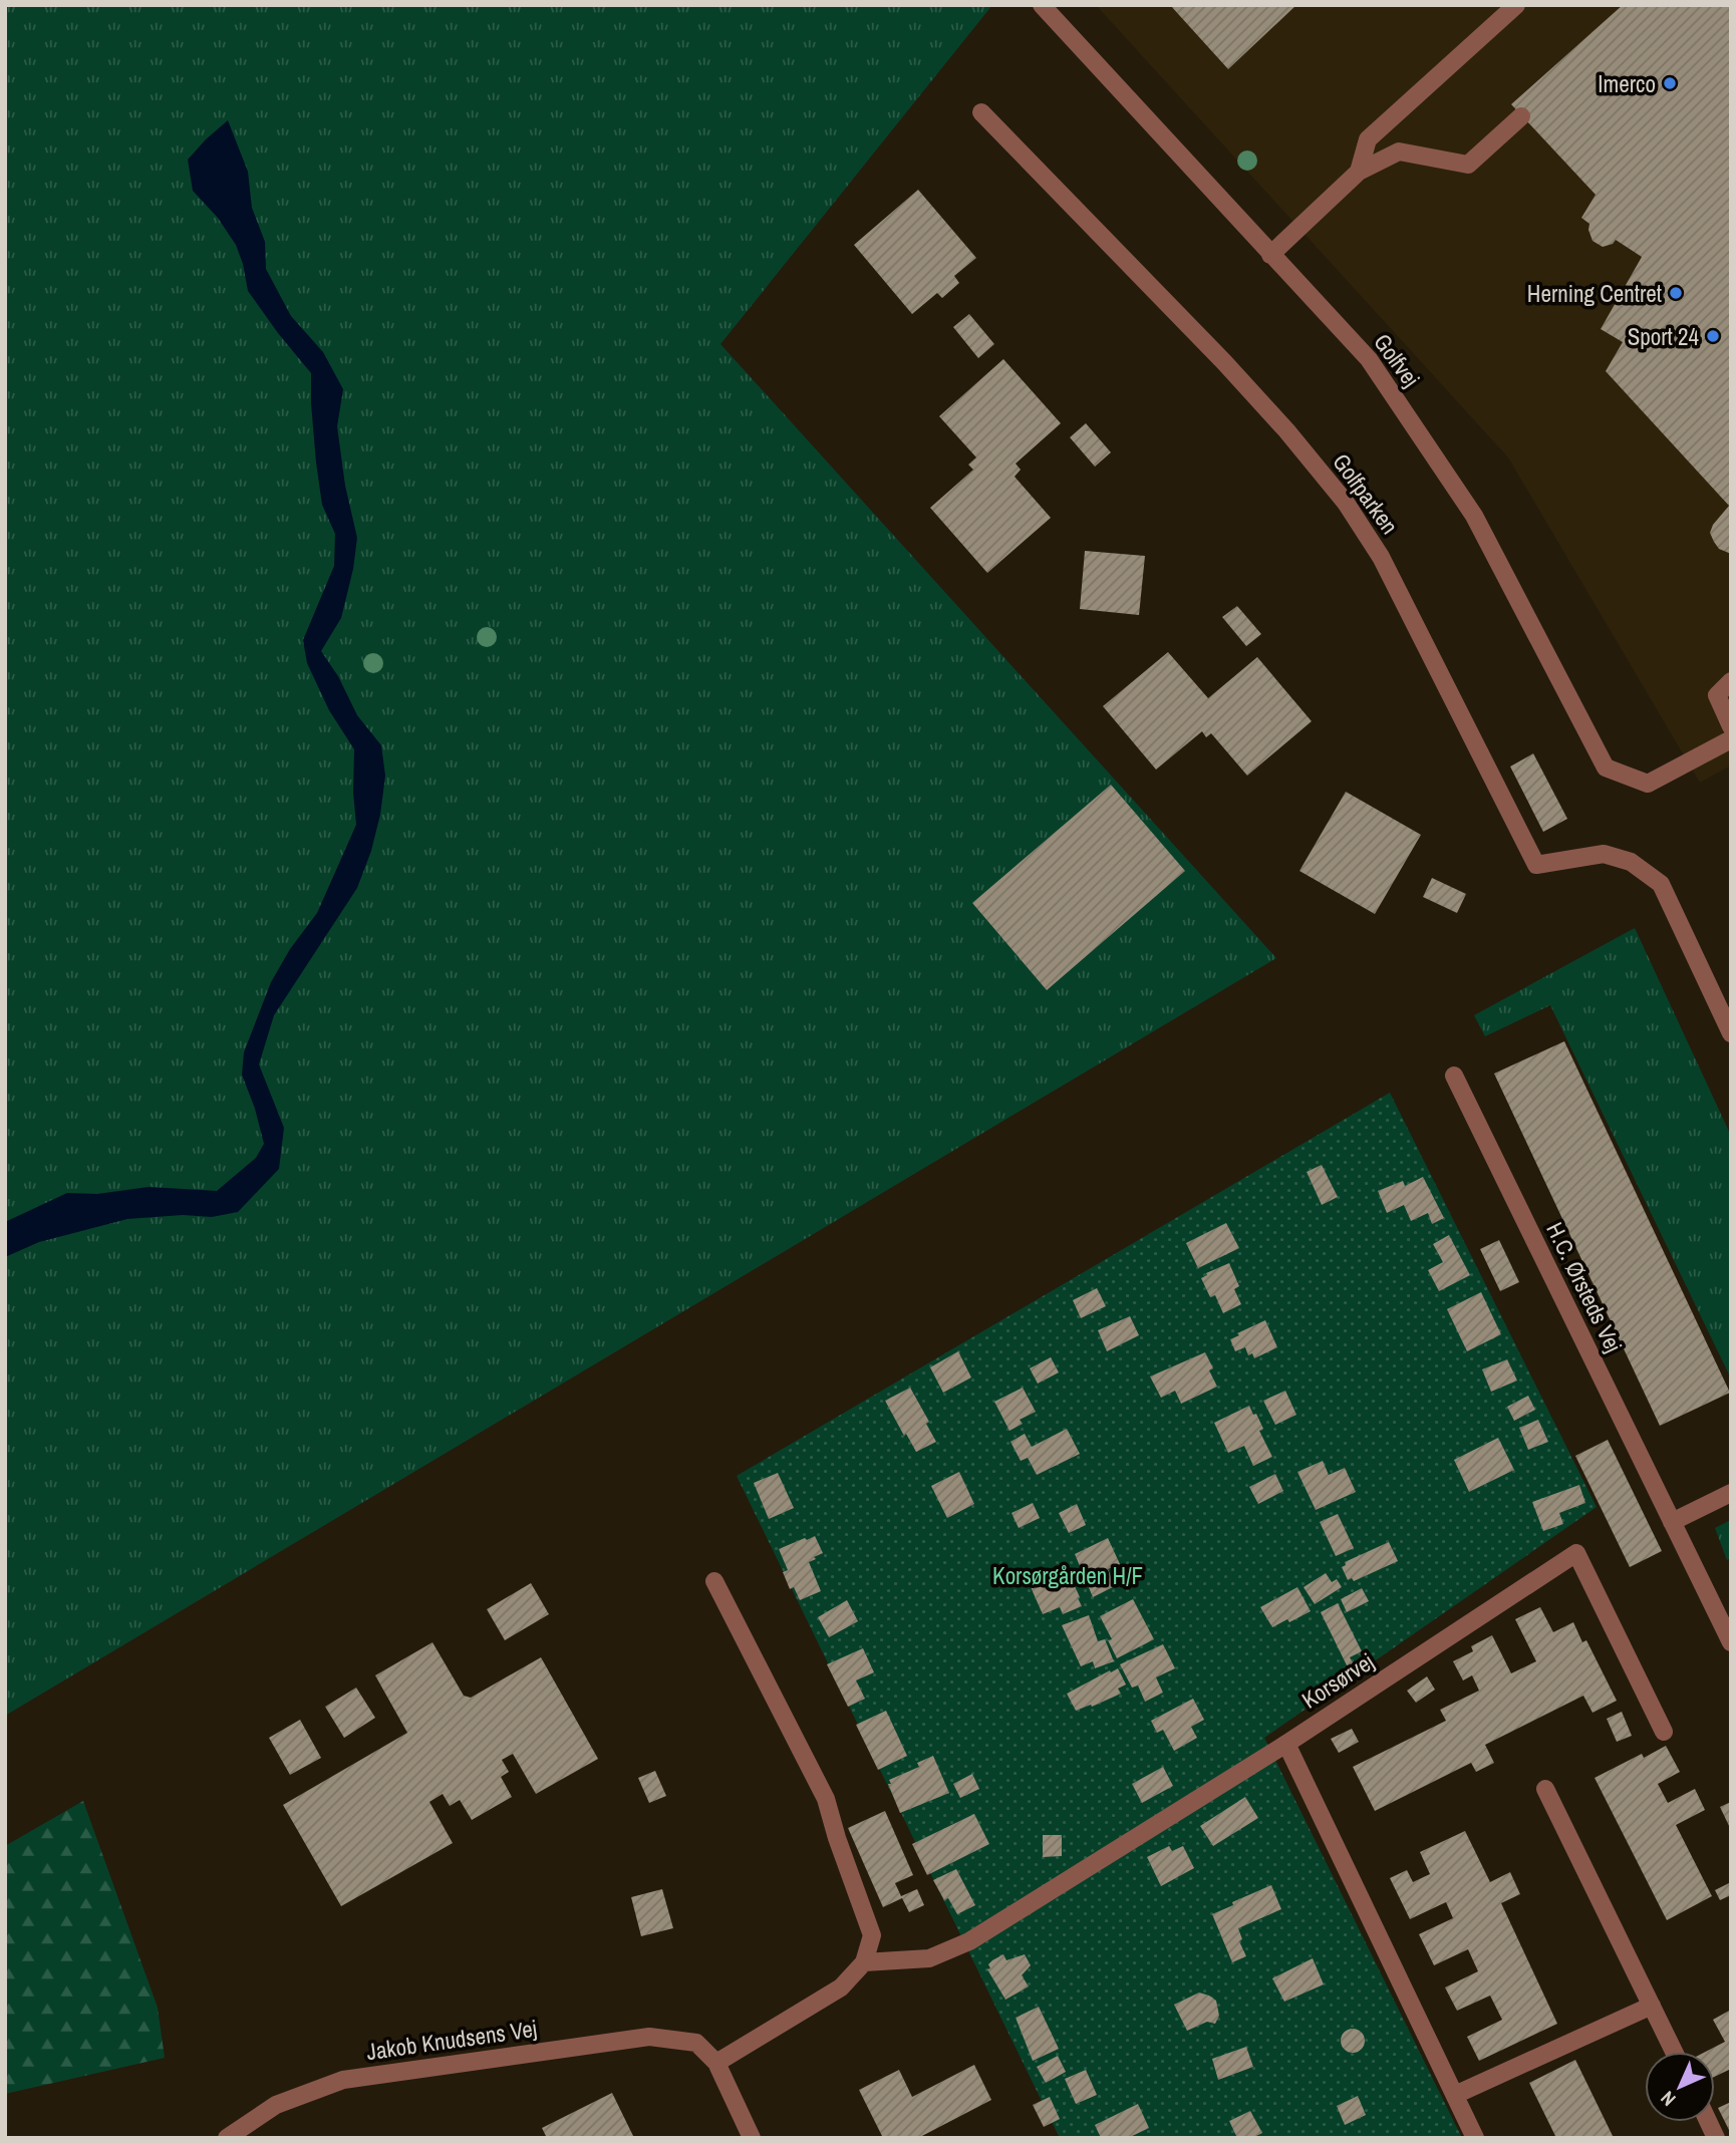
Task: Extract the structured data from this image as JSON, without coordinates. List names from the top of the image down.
{
  "streets": {
    "street": [
      "Golfvej",
      "Golfparken",
      "H.C. Ørsteds Vej",
      "Korsørvej",
      "Jakob Knudsens Vej"
    ]
  },
  "parks": ["Korsørgården H/F"],
  "places": ["Imerco", "Herning Centret", "Sport 24"],
  "north": "bottom left"
}
